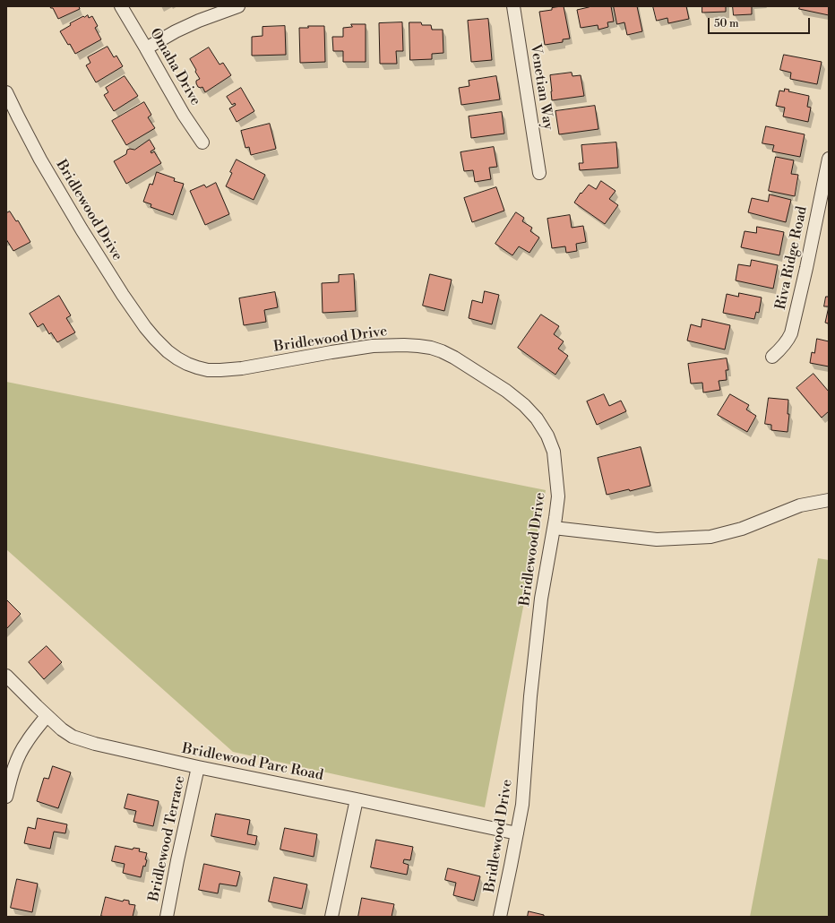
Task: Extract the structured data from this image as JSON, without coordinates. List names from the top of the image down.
{
  "streets": {
    "street": [
      "Omaha Drive",
      "Venetian Way",
      "Bridlewood Drive",
      "Riva Ridge Road",
      "Bridlewood Parc Road",
      "Bridlewood Terrace"
    ]
  },
  "crossings": [
    ["Bridlewood Drive", "Bridlewood Parc Road"],
    ["Bridlewood Parc Road", "Bridlewood Terrace"]
  ],
  "scale_bar": "50 m"
}
